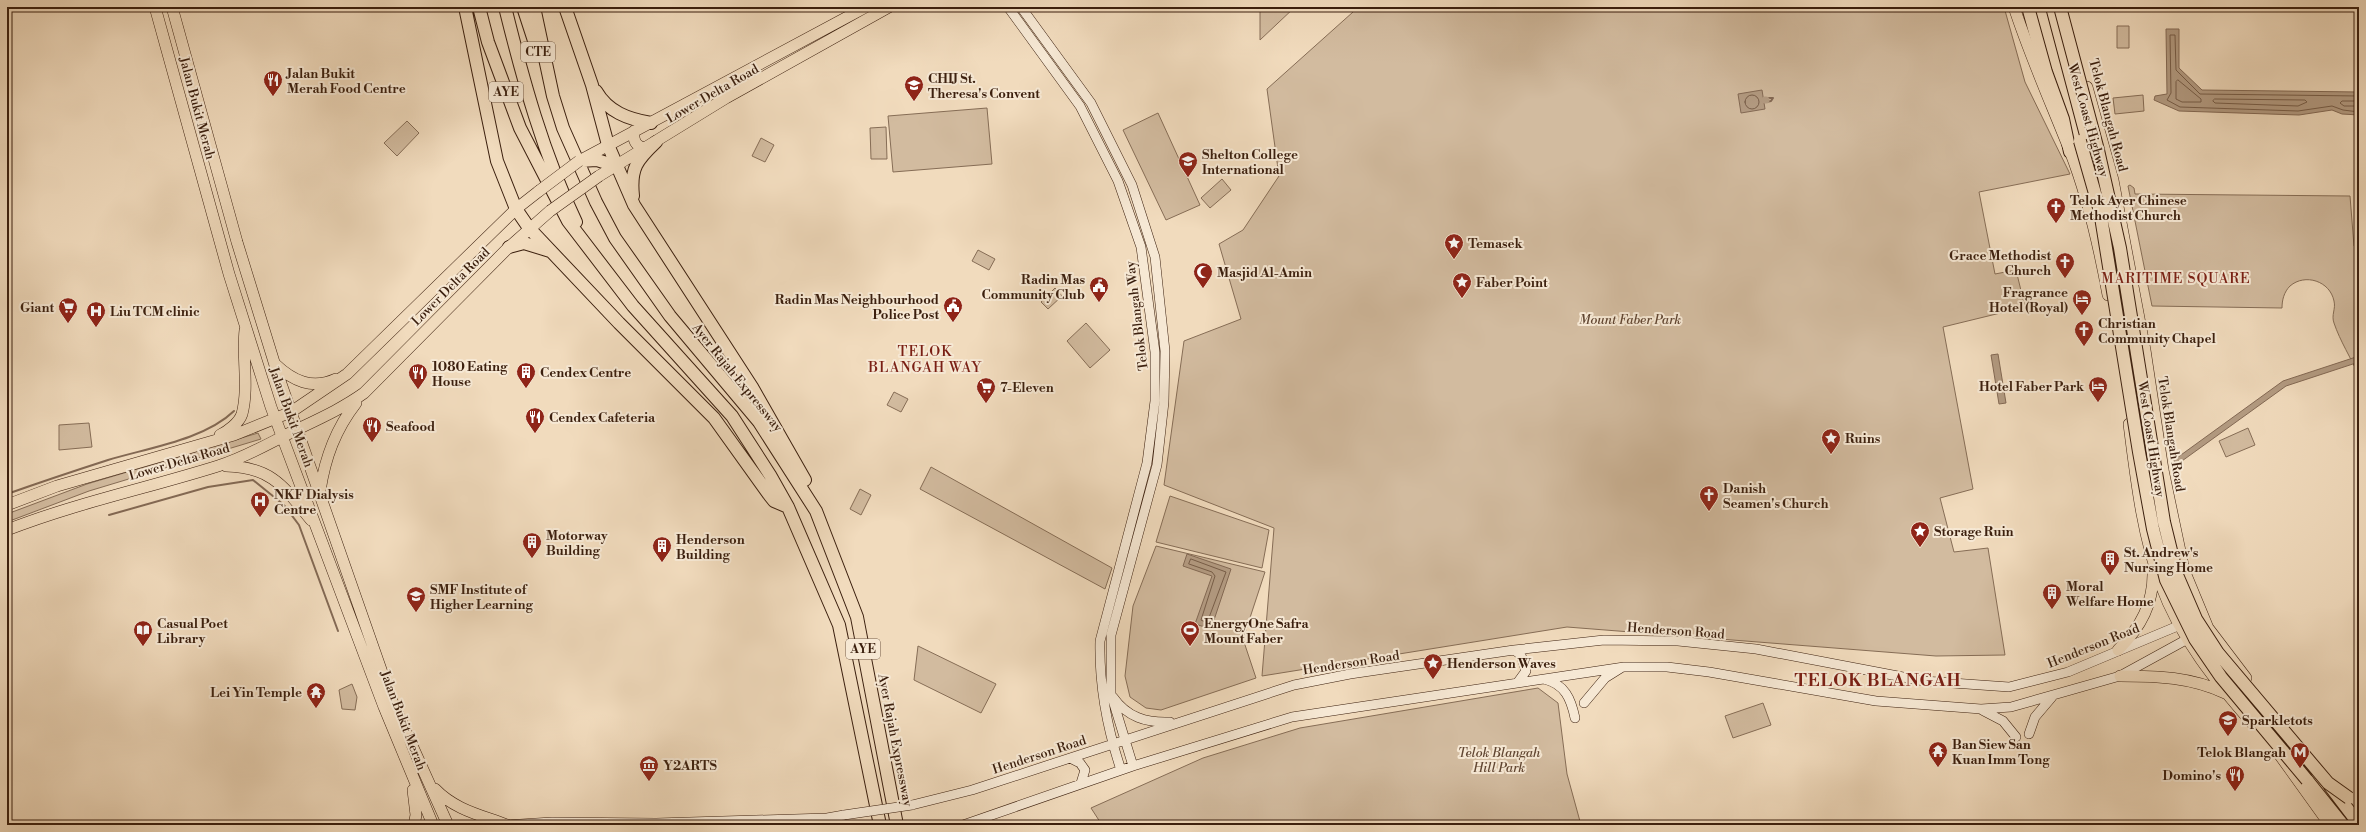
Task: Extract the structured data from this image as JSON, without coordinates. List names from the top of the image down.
{
  "streets": {
    "highway": [
      "CTE",
      "AYE",
      "West Coast Highway",
      "Ayer Rajah Expressway"
    ],
    "main road": [
      "Lower Delta Road",
      "Jalan Bukit Merah",
      "Telok Blangah Road",
      "Telok Blangah Way",
      "Henderson Road"
    ]
  },
  "crossings": [
    ["CTE", "AYE"],
    ["CTE", "Ayer Rajah Expressway"],
    ["AYE", "Lower Delta Road"],
    ["Lower Delta Road", "Jalan Bukit Merah"],
    ["Telok Blangah Road", "Henderson Road"],
    ["Telok Blangah Way", "Henderson Road"]
  ],
  "districts": ["MARITIME SQUARE", "TELOK BLANGAH WAY", "TELOK BLANGAH"],
  "parks": ["Mount Faber Park", "Telok Blangah Hill Park"],
  "places": {
    "restaurant": [
      "Jalan Bukit Merah Food Centre",
      "1080 Eating House",
      "Cendex Cafeteria",
      "Seafood",
      "Domino's"
    ],
    "school or university": [
      "CHIJ St. Theresa's Convent",
      "Shelton College International",
      "SMF Institute of Higher Learning",
      "Sparkletots"
    ],
    "church": [
      "Telok Ayer Chinese Methodist Church",
      "Grace Methodist Church",
      "Christian Community Chapel",
      "Danish Seamen's Church"
    ],
    "place": [
      "Temasek",
      "Faber Point",
      "Ruins",
      "Storage Ruin",
      "Henderson Waves"
    ],
    "mosque": ["Masjid Al-Amin"],
    "public building": ["Radin Mas Community Club", "Radin Mas Neighbourhood Police Post"],
    "hotel": ["Fragrance Hotel (Royal)", "Hotel Faber Park"],
    "supermarket": ["Giant", "7-Eleven"],
    "hospital": ["Liu TCM clinic", "NKF Dialysis Centre"],
    "building": [
      "Cendex Centre",
      "Motorway Building",
      "Henderson Building",
      "St. Andrew's Nursing Home",
      "Moral Welfare Home"
    ],
    "library": ["Casual Poet Library"],
    "sports": ["EnergyOne Safra Mount Faber"],
    "temple": ["Lei Yin Temple", "Ban Siew San Kuan Imm Tong"],
    "metro station": ["Telok Blangah"],
    "museum": ["Y2ARTS"]
  }
}
